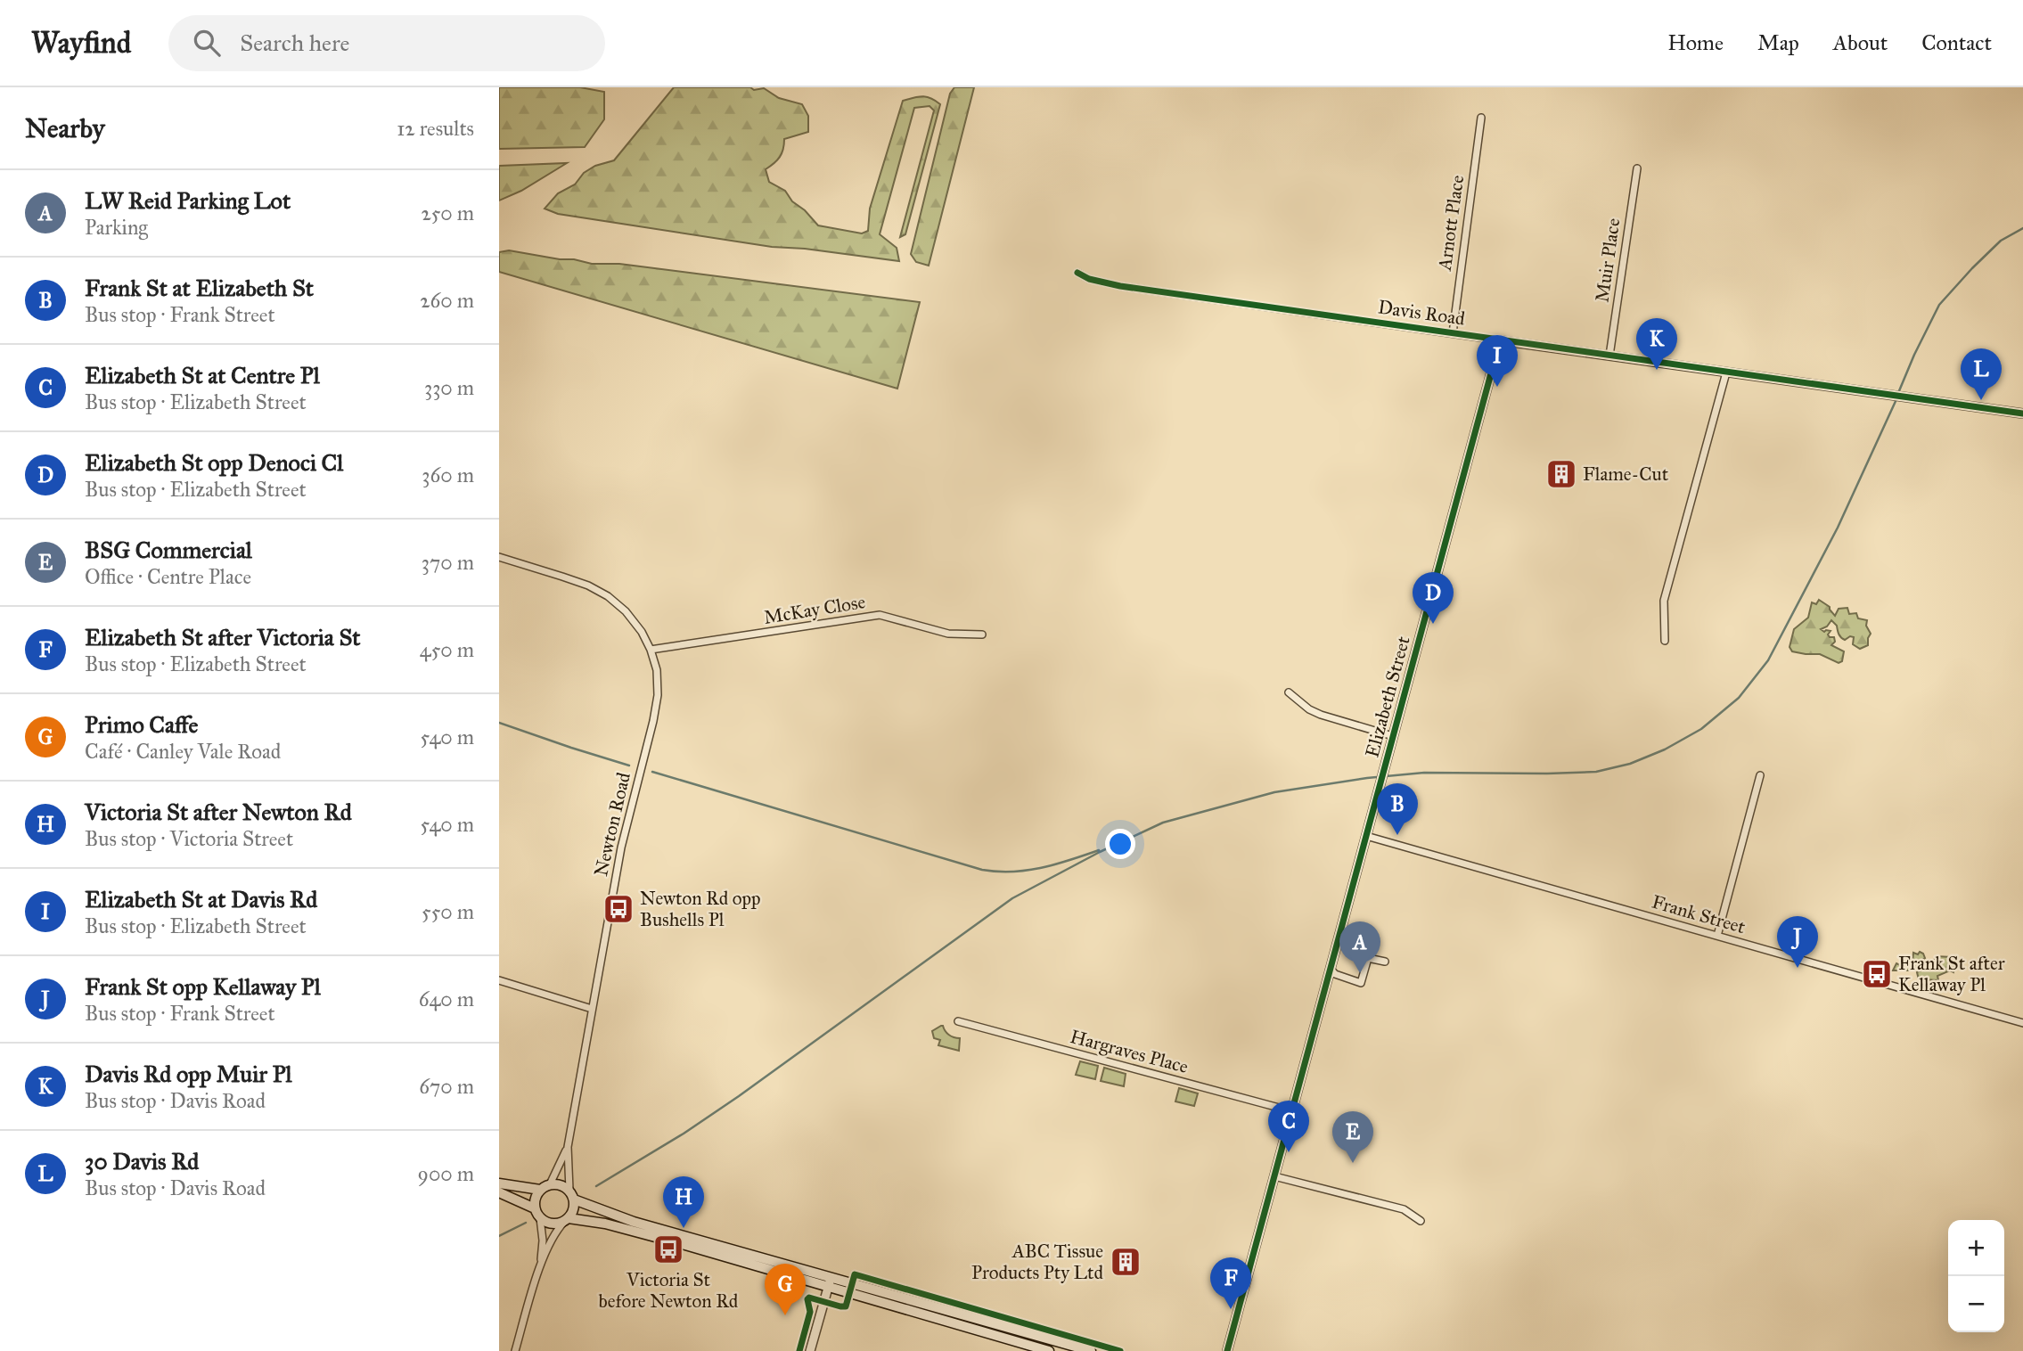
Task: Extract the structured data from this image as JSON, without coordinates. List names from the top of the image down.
{
  "streets": {
    "street": [
      "Arnott Place",
      "Muir Place",
      "Davis Road",
      "McKay Close",
      "Elizabeth Street",
      "Newton Road",
      "Frank Street",
      "Hargraves Place"
    ]
  },
  "crossings": [
    ["Arnott Place", "Davis Road"],
    ["Muir Place", "Davis Road"],
    ["Davis Road", "Elizabeth Street"],
    ["McKay Close", "Newton Road"],
    ["Elizabeth Street", "Frank Street"],
    ["Elizabeth Street", "Hargraves Place"]
  ],
  "places": {
    "building": ["Flame-Cut", "ABC Tissue Products Pty Ltd"],
    "bus stop": ["Newton Rd opp Bushells Pl", "Frank St after Kellaway Pl", "Victoria St before Newton Rd"]
  },
  "page": {
    "header": "Wayfind",
    "search": "Search here",
    "nav": [
      "Home",
      "Map",
      "About",
      "Contact"
    ],
    "heading": ["Nearby", "12 results"],
    "list": [
      {
        "mark": "A",
        "name": "LW Reid Parking Lot",
        "note": "Parking",
        "value": "250 m"
      },
      {
        "mark": "B",
        "name": "Frank St at Elizabeth St",
        "note": "Bus stop · Frank Street",
        "value": "260 m"
      },
      {
        "mark": "C",
        "name": "Elizabeth St at Centre Pl",
        "note": "Bus stop · Elizabeth Street",
        "value": "330 m"
      },
      {
        "mark": "D",
        "name": "Elizabeth St opp Denoci Cl",
        "note": "Bus stop · Elizabeth Street",
        "value": "360 m"
      },
      {
        "mark": "E",
        "name": "BSG Commercial",
        "note": "Office · Centre Place",
        "value": "370 m"
      },
      {
        "mark": "F",
        "name": "Elizabeth St after Victoria St",
        "note": "Bus stop · Elizabeth Street",
        "value": "450 m"
      },
      {
        "mark": "G",
        "name": "Primo Caffe",
        "note": "Café · Canley Vale Road",
        "value": "540 m"
      },
      {
        "mark": "H",
        "name": "Victoria St after Newton Rd",
        "note": "Bus stop · Victoria Street",
        "value": "540 m"
      },
      {
        "mark": "I",
        "name": "Elizabeth St at Davis Rd",
        "note": "Bus stop · Elizabeth Street",
        "value": "550 m"
      },
      {
        "mark": "J",
        "name": "Frank St opp Kellaway Pl",
        "note": "Bus stop · Frank Street",
        "value": "640 m"
      },
      {
        "mark": "K",
        "name": "Davis Rd opp Muir Pl",
        "note": "Bus stop · Davis Road",
        "value": "670 m"
      },
      {
        "mark": "L",
        "name": "30 Davis Rd",
        "note": "Bus stop · Davis Road",
        "value": "900 m"
      }
    ],
    "pins": [
      "K",
      "I",
      "L",
      "D",
      "B",
      "J",
      "A",
      "C",
      "E",
      "H",
      "F",
      "G"
    ],
    "map_buttons": ["+", "−"]
  }
}
